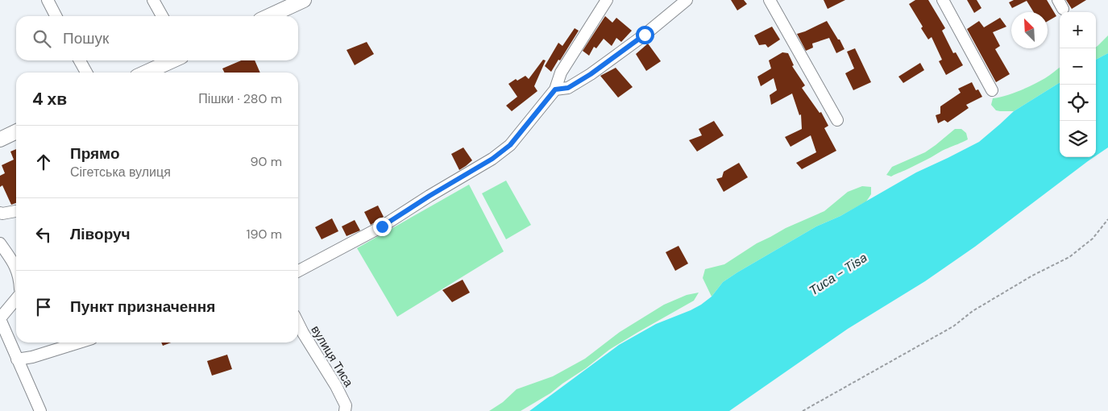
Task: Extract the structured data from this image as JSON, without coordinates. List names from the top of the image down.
{
  "streets": {
    "street": ["вулиця Тиса"]
  },
  "water": ["Тиса - Tisa"],
  "north": "top left",
  "page": {
    "map_buttons": ["+", "−"],
    "search": "Пошук",
    "heading": ["4 хв", "Пішки · 280 m"],
    "list": [
      ["Прямо", "Сігетська вулиця", "90 m"],
      ["Ліворуч", "190 m"],
      "Пункт призначення"
    ]
  }
}
